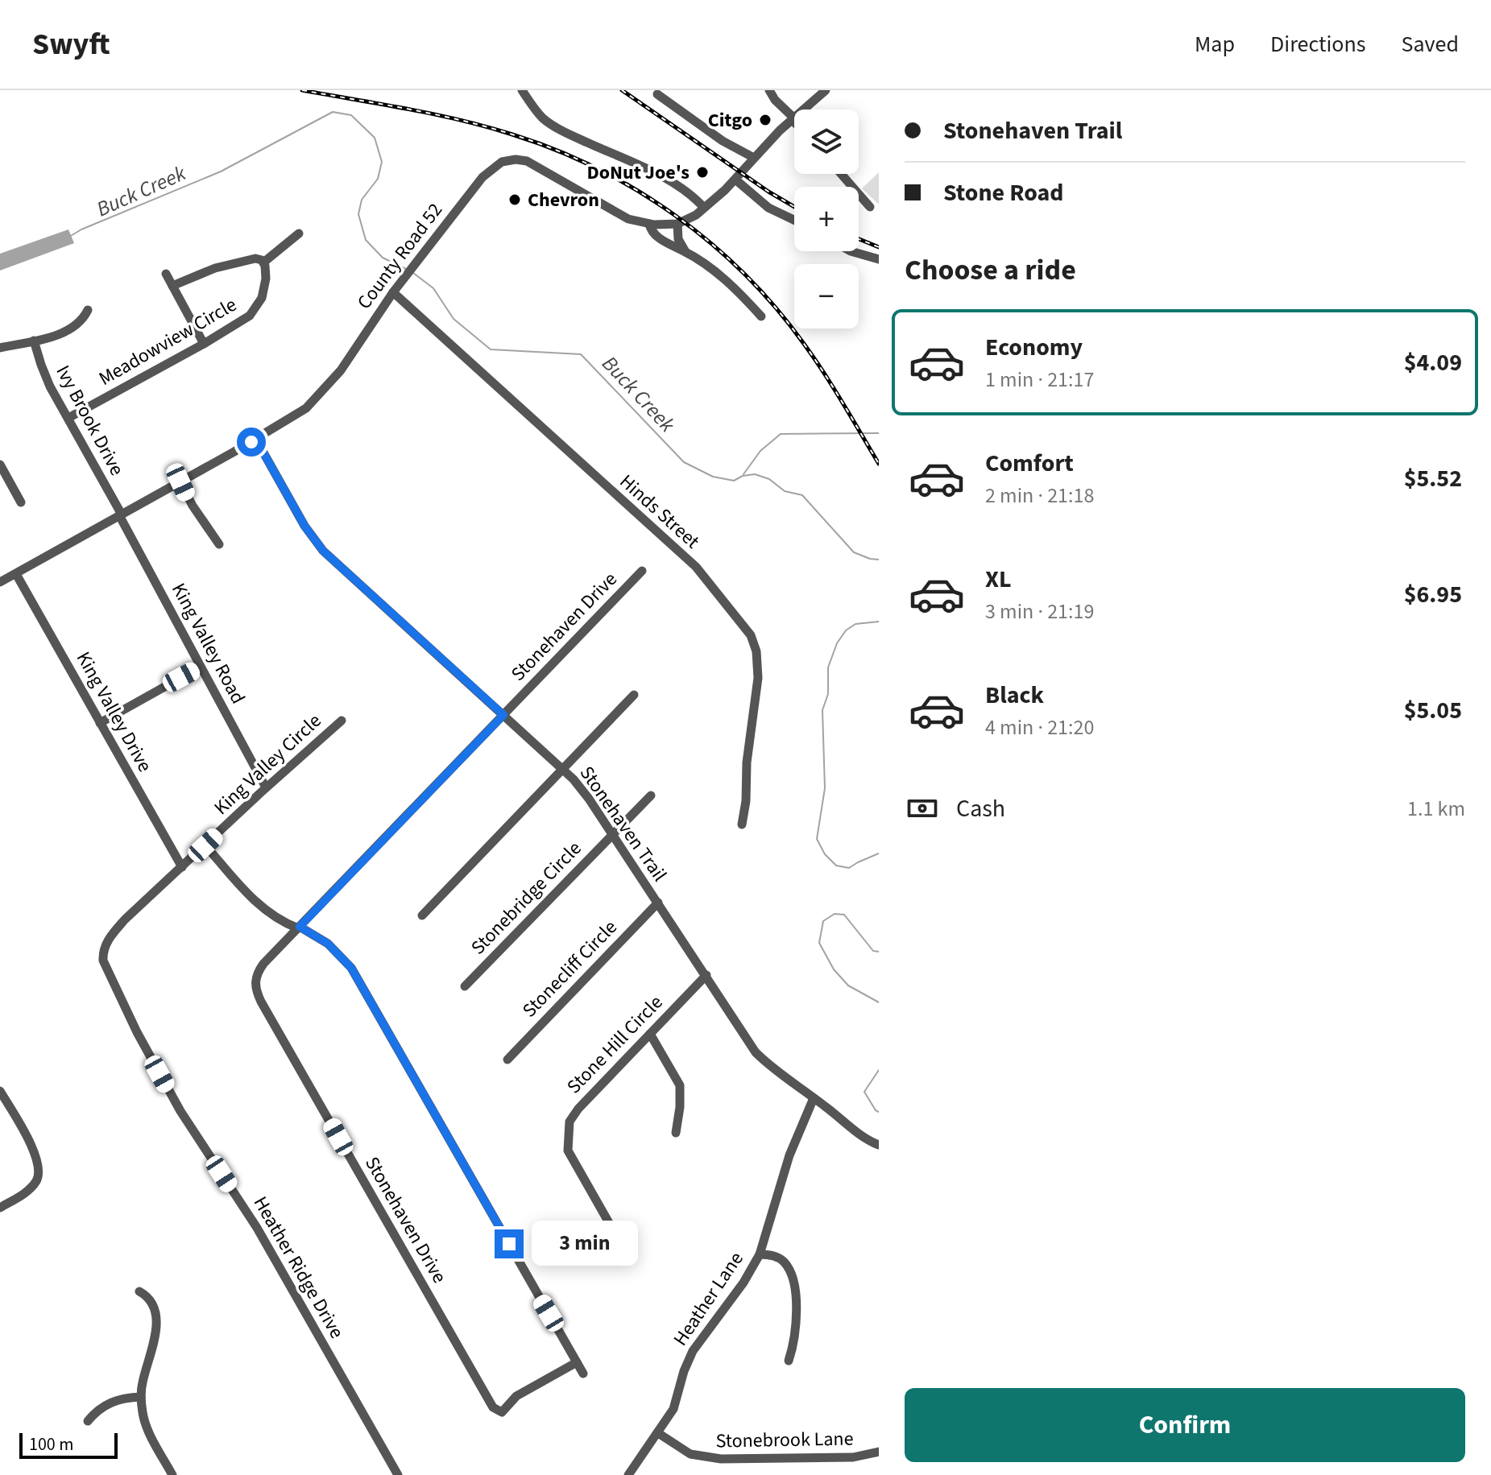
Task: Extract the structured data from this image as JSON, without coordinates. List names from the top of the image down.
{
  "streets": {
    "street": [
      "County Road 52",
      "Meadowview Circle",
      "Ivy Brook Drive",
      "Hinds Street",
      "Stonehaven Drive",
      "King Valley Road",
      "King Valley Drive",
      "King Valley Circle",
      "Stonehaven Trail",
      "Stonebridge Circle",
      "Stonecliff Circle",
      "Stone Hill Circle",
      "Heather Ridge Drive",
      "Heather Lane",
      "Stonebrook Lane"
    ]
  },
  "crossings": [
    ["County Road 52", "Ivy Brook Drive"],
    ["County Road 52", "Hinds Street"],
    ["County Road 52", "King Valley Road"],
    ["County Road 52", "King Valley Drive"],
    ["County Road 52", "Stonehaven Trail"],
    ["Meadowview Circle", "Ivy Brook Drive"],
    ["Ivy Brook Drive", "King Valley Road"],
    ["Stonehaven Drive", "Stonehaven Trail"],
    ["King Valley Road", "King Valley Circle"],
    ["King Valley Drive", "King Valley Circle"],
    ["King Valley Circle", "Heather Ridge Drive"],
    ["Stonehaven Trail", "Stonebridge Circle"],
    ["Stonehaven Trail", "Stonecliff Circle"],
    ["Stonehaven Trail", "Stone Hill Circle"],
    ["Stonehaven Trail", "Heather Lane"],
    ["Heather Lane", "Stonebrook Lane"]
  ],
  "water": ["Buck Creek"],
  "places": ["Citgo", "DoNut Joe's", "Chevron"],
  "scale_bar": "100 m",
  "page": {
    "header": "Swyft",
    "nav": ["Map", "Directions", "Saved"],
    "banner": ["Stonehaven Trail", "Stone Road"],
    "map_buttons": ["+", "−"],
    "heading": "Choose a ride",
    "list": [
      {
        "name": "Economy",
        "note": "1 min · 21:17",
        "value": "$4.09"
      },
      {
        "name": "Comfort",
        "note": "2 min · 21:18",
        "value": "$5.52"
      },
      {
        "name": "XL",
        "note": "3 min · 21:19",
        "value": "$6.95"
      },
      {
        "name": "Black",
        "note": "4 min · 21:20",
        "value": "$5.05"
      }
    ],
    "pay": ["Cash", "1.1 km"],
    "bubble": "3 min",
    "buttons": "Confirm",
    "scale": "100 m"
  }
}
